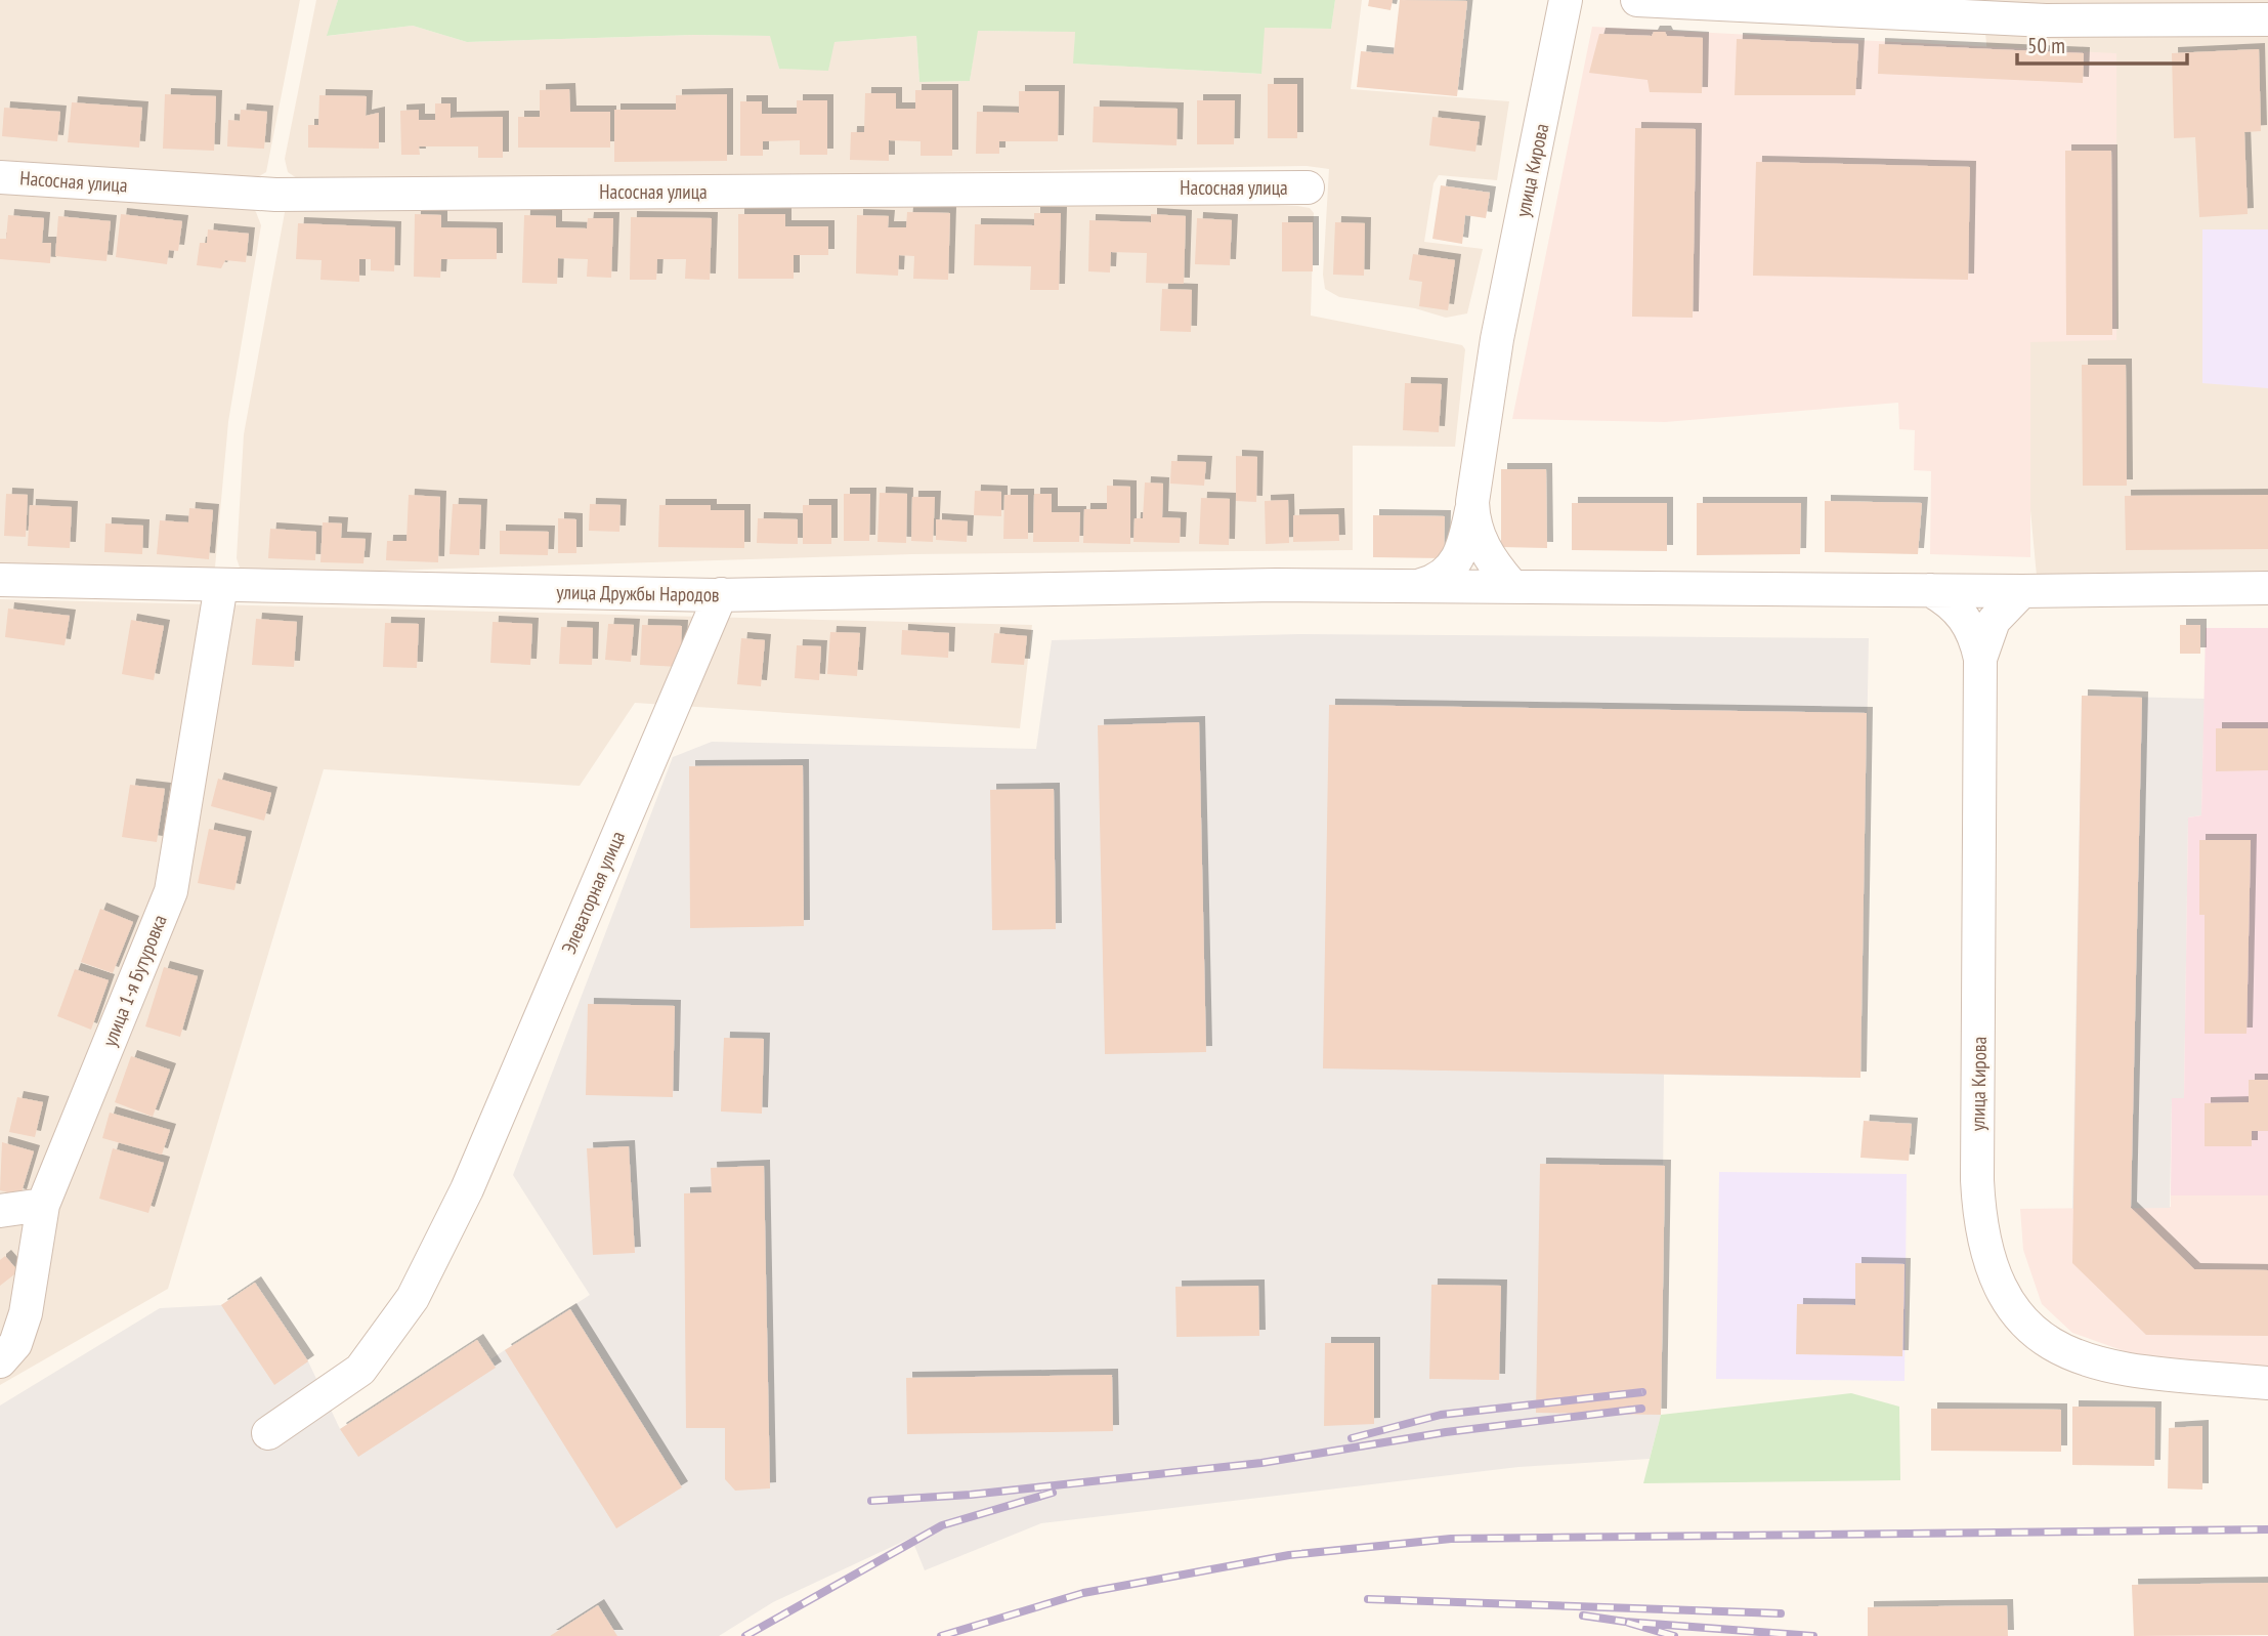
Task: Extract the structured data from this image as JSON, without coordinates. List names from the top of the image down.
{
  "streets": {
    "street": [
      "улица Кирова",
      "Насосная улица",
      "улица Дружбы Народов",
      "Элеваторная улица",
      "улица 1-я Бутуровка"
    ]
  },
  "crossings": [
    ["улица Кирова", "улица Дружбы Народов"],
    ["улица Дружбы Народов", "Элеваторная улица"],
    ["улица Дружбы Народов", "улица 1-я Бутуровка"]
  ],
  "scale_bar": "50 m"
}
